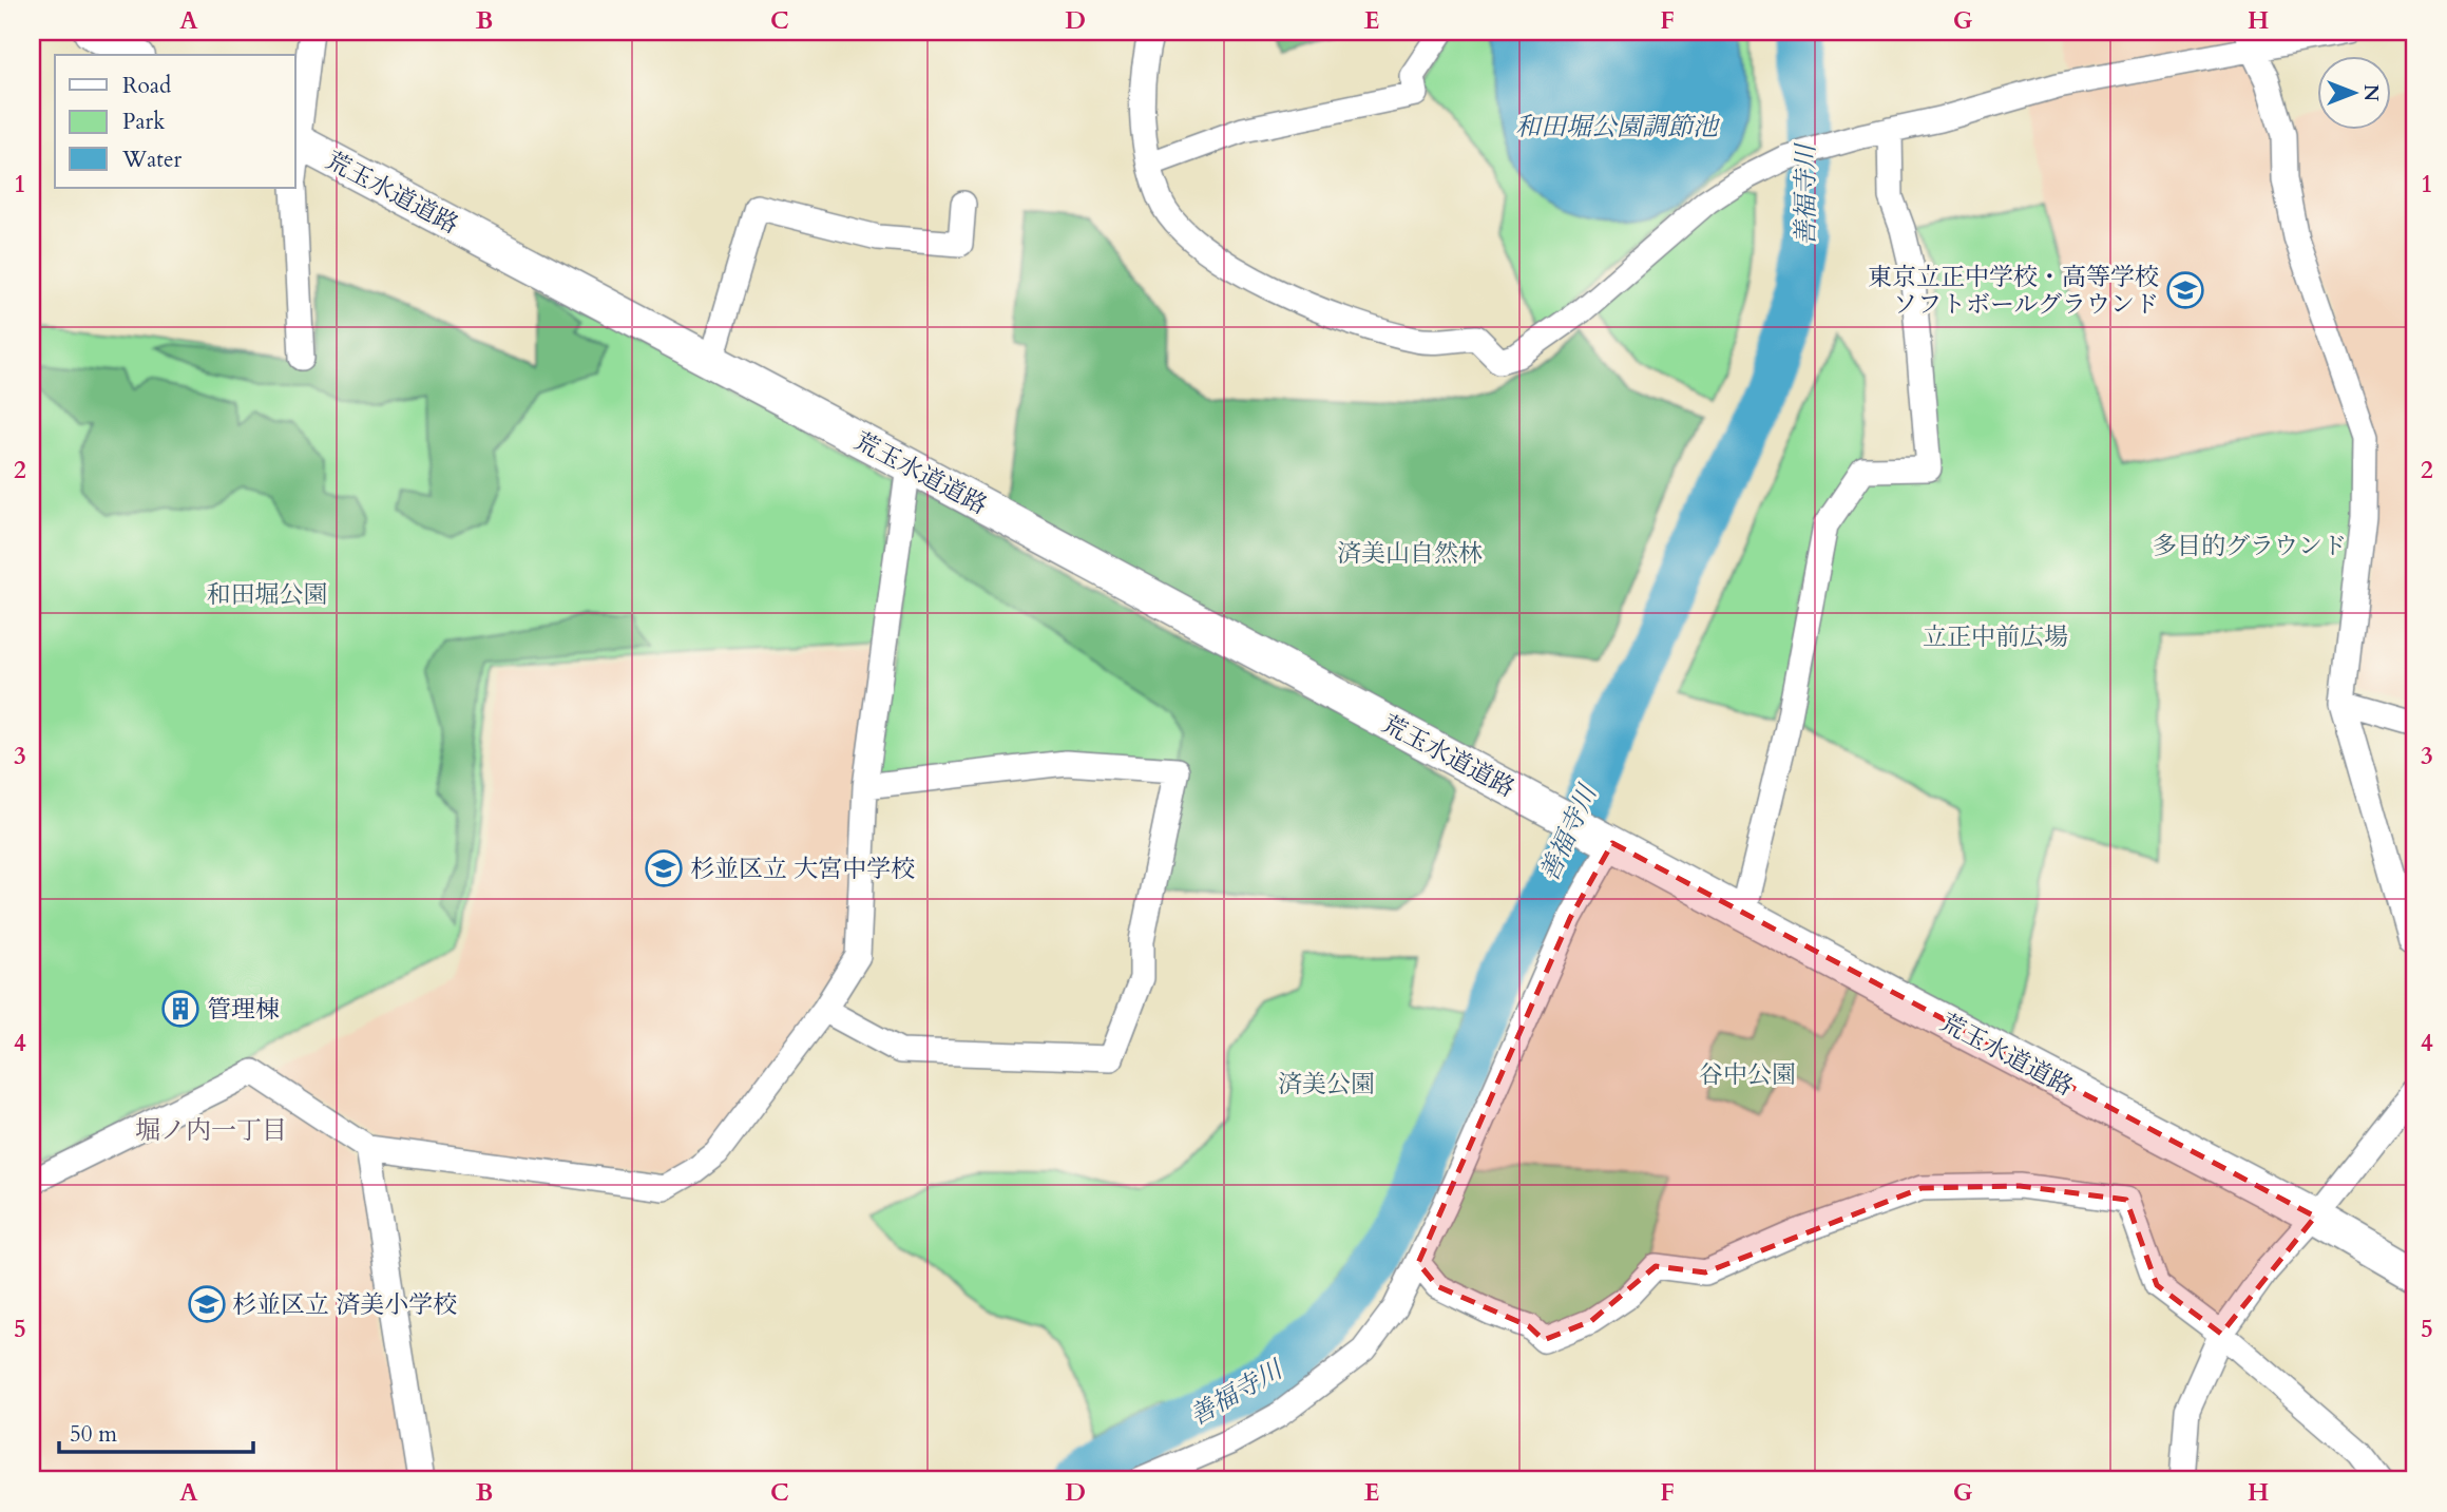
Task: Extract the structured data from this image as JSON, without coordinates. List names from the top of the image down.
{
  "streets": {
    "main road": ["荒玉水道道路"]
  },
  "districts": ["堀ノ内一丁目"],
  "water": ["和田堀公園調節池", "善福寺川"],
  "parks": [
    "多目的グラウンド",
    "済美山自然林",
    "和田堀公園",
    "立正中前広場",
    "谷中公園",
    "済美公園"
  ],
  "places": {
    "school or university": ["東京立正中学校・高等学校 ソフトボールグラウンド", "杉並区立 大宮中学校", "杉並区立 済美小学校"],
    "building": ["管理棟"]
  },
  "legend": ["Road", "Park", "Water"],
  "scale_bar": "50 m",
  "north": "right",
  "grid": {
    "columns": [
      "A",
      "B",
      "C",
      "D",
      "E",
      "F",
      "G",
      "H"
    ],
    "rows": [
      "1",
      "2",
      "3",
      "4",
      "5"
    ]
  }
}
